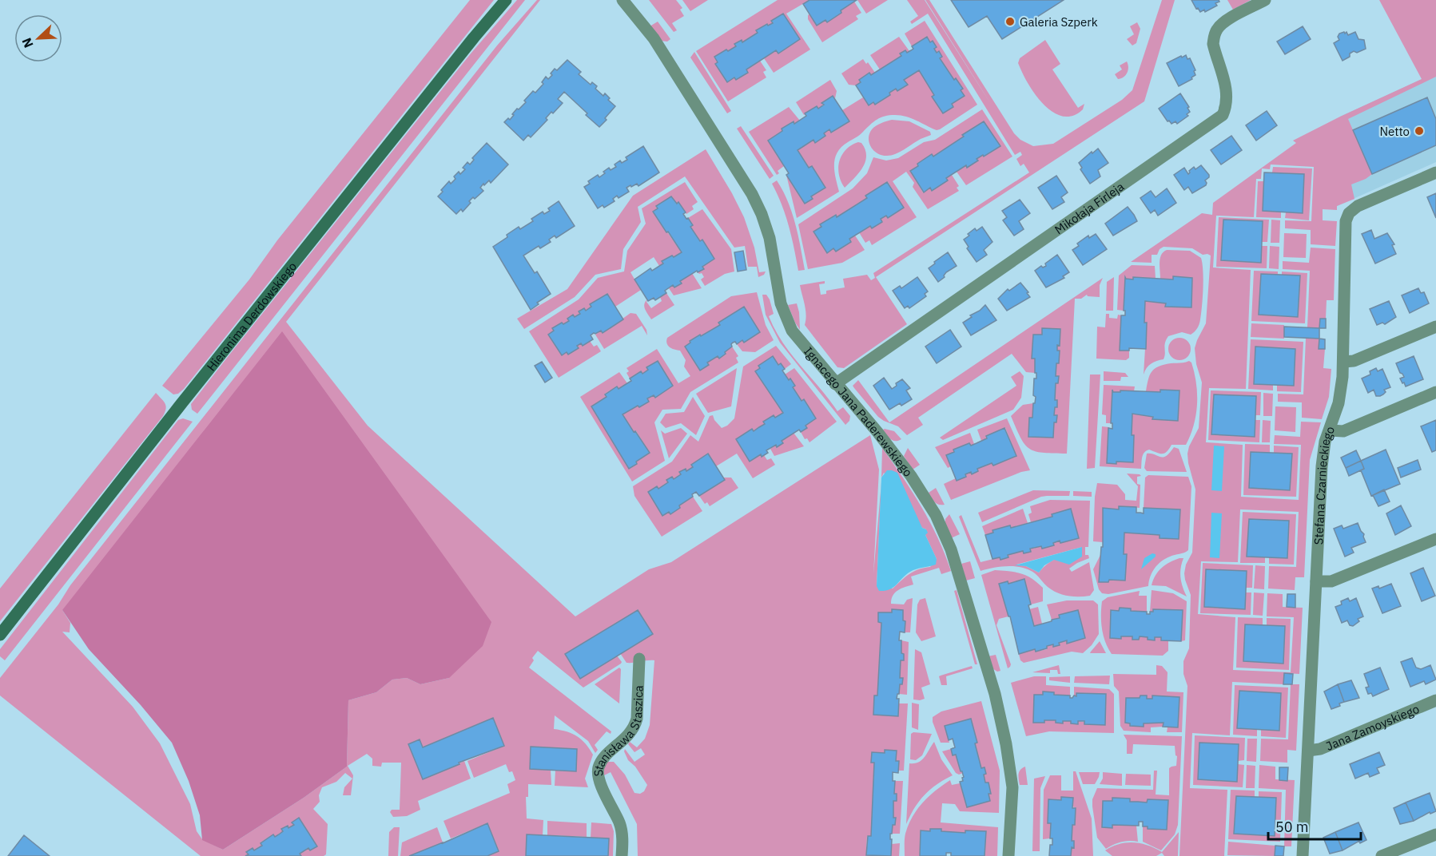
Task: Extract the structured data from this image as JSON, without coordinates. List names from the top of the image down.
{
  "streets": {
    "main road": ["Hieronima Derdowskiego"],
    "street": [
      "Mikołaja Firleja",
      "Ignacego Jana Paderewskiego",
      "Stefana Czarnieckiego",
      "Jana Zamoyskiego",
      "Stanisława Staszica"
    ]
  },
  "crossings": [
    ["Mikołaja Firleja", "Ignacego Jana Paderewskiego"],
    ["Stefana Czarnieckiego", "Jana Zamoyskiego"]
  ],
  "places": ["Galeria Szperk", "Netto"],
  "scale_bar": "50 m",
  "north": "bottom left"
}
